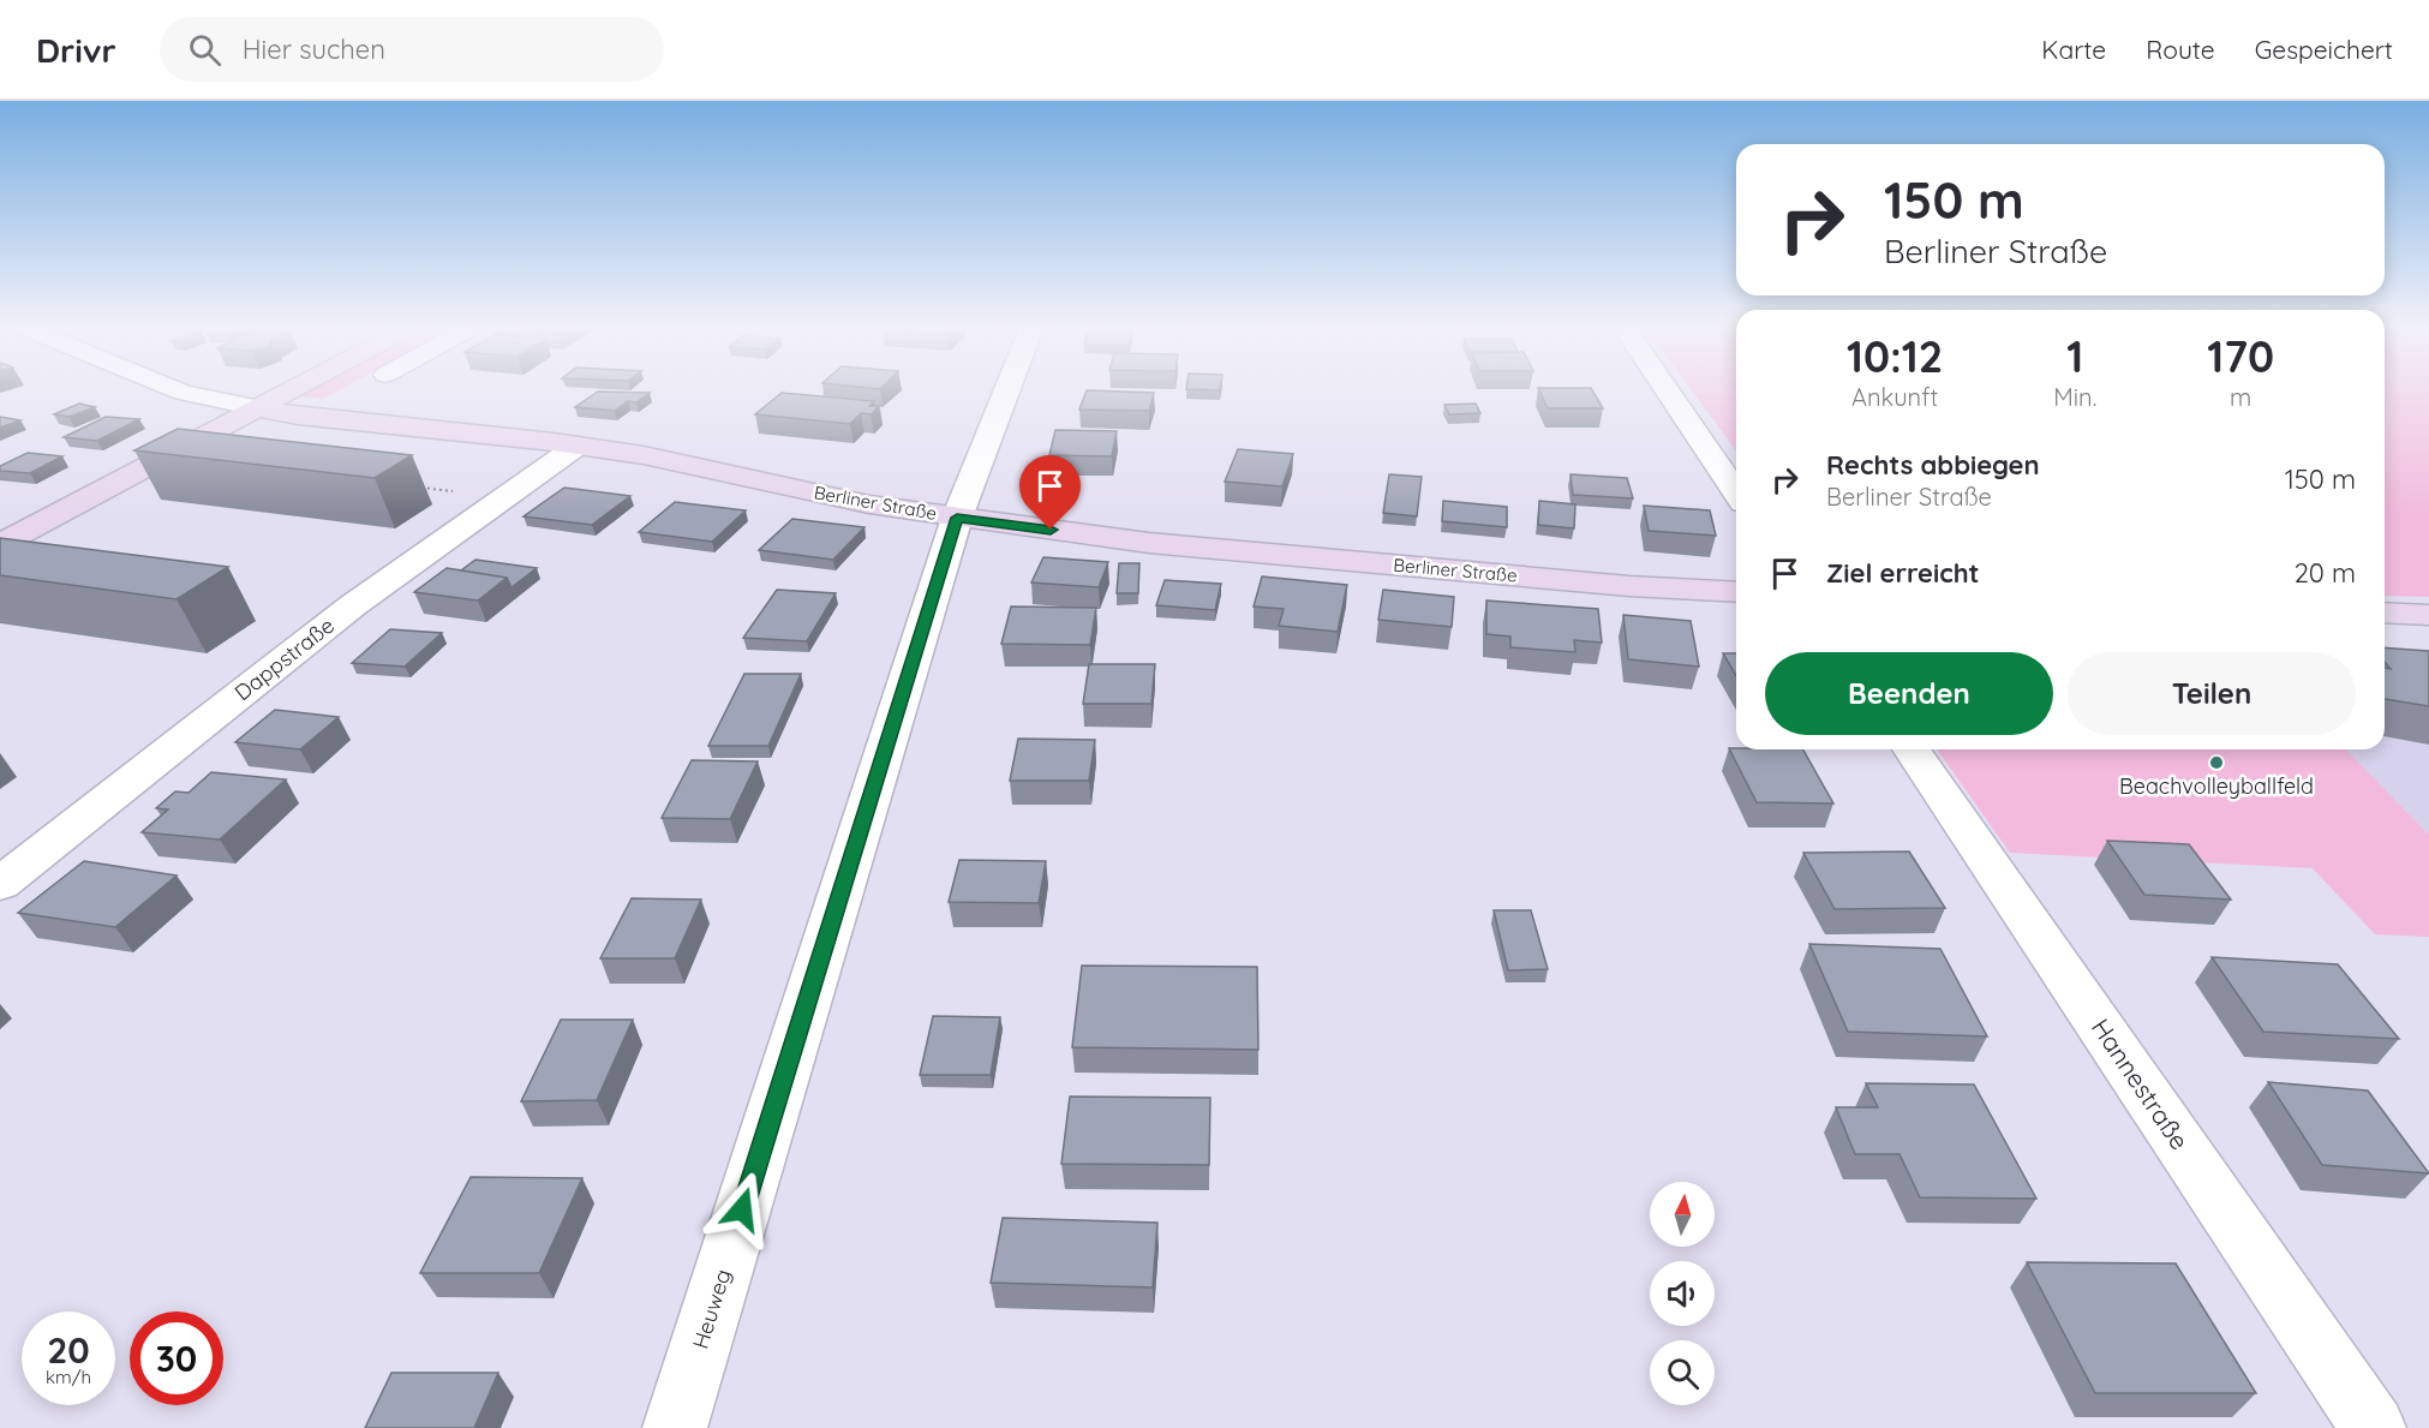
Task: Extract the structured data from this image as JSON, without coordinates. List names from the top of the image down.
{
  "streets": {
    "street": [
      "Berliner Straße",
      "Dappstraße",
      "Hannestraße",
      "Heuweg"
    ]
  },
  "crossings": [
    ["Berliner Straße", "Dappstraße"],
    ["Berliner Straße", "Heuweg"]
  ],
  "places": ["Beachvolleyballfeld"],
  "north": "top",
  "page": {
    "header": "Drivr",
    "search": "Hier suchen",
    "nav": ["Karte", "Route", "Gespeichert"],
    "turn": ["150 m", "Berliner Straße"],
    "eta": [
      "10:12",
      "Ankunft",
      "1",
      "Min.",
      "170",
      "m"
    ],
    "list": [
      {
        "name": "Rechts abbiegen",
        "note": "Berliner Straße",
        "value": "150 m"
      },
      {
        "name": "Ziel erreicht",
        "value": "20 m"
      }
    ],
    "buttons": ["Beenden", "Teilen"],
    "speed": "20 km/h",
    "limit": "30"
  }
}
